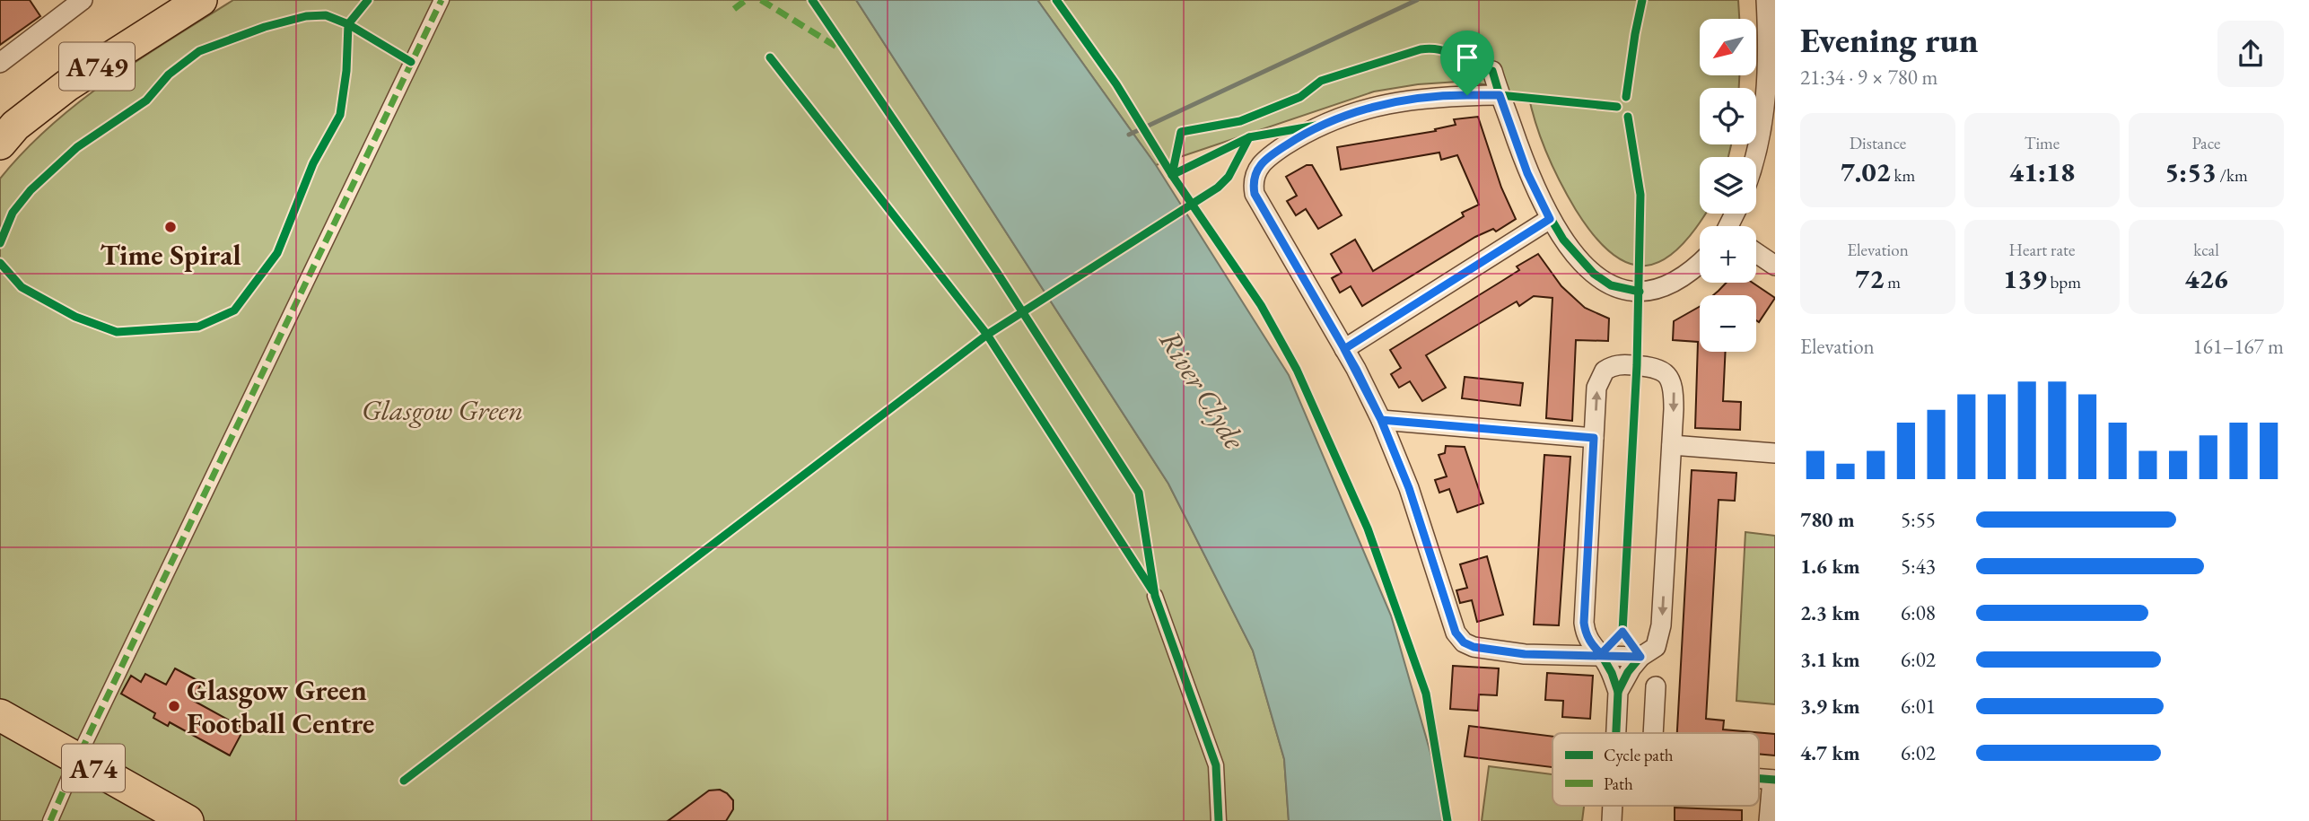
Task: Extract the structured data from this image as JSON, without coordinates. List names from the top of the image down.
{
  "streets": {
    "main road": ["A749", "A74"]
  },
  "water": ["River Clyde"],
  "parks": ["Glasgow Green"],
  "places": ["Time Spiral", "Glasgow Green Football Centre"],
  "legend": ["Cycle path", "Path"],
  "north": "bottom left",
  "page": {
    "heading": ["Evening run", "21:34 · 9 × 780 m"],
    "map_buttons": ["+", "−"],
    "stats": [
      ["Distance", "7.02 km"],
      ["Time", "41:18"],
      ["Pace", "5:53 /km"],
      ["Elevation", "72 m"],
      ["Heart rate", "139 bpm"],
      ["kcal", "426"]
    ],
    "chart": ["Elevation", "161–167 m"],
    "list": [
      {
        "name": "780 m",
        "note": "5:55"
      },
      {
        "name": "1.6 km",
        "note": "5:43"
      },
      {
        "name": "2.3 km",
        "note": "6:08"
      },
      {
        "name": "3.1 km",
        "note": "6:02"
      },
      {
        "name": "3.9 km",
        "note": "6:01"
      },
      {
        "name": "4.7 km",
        "note": "6:02"
      }
    ]
  }
}
